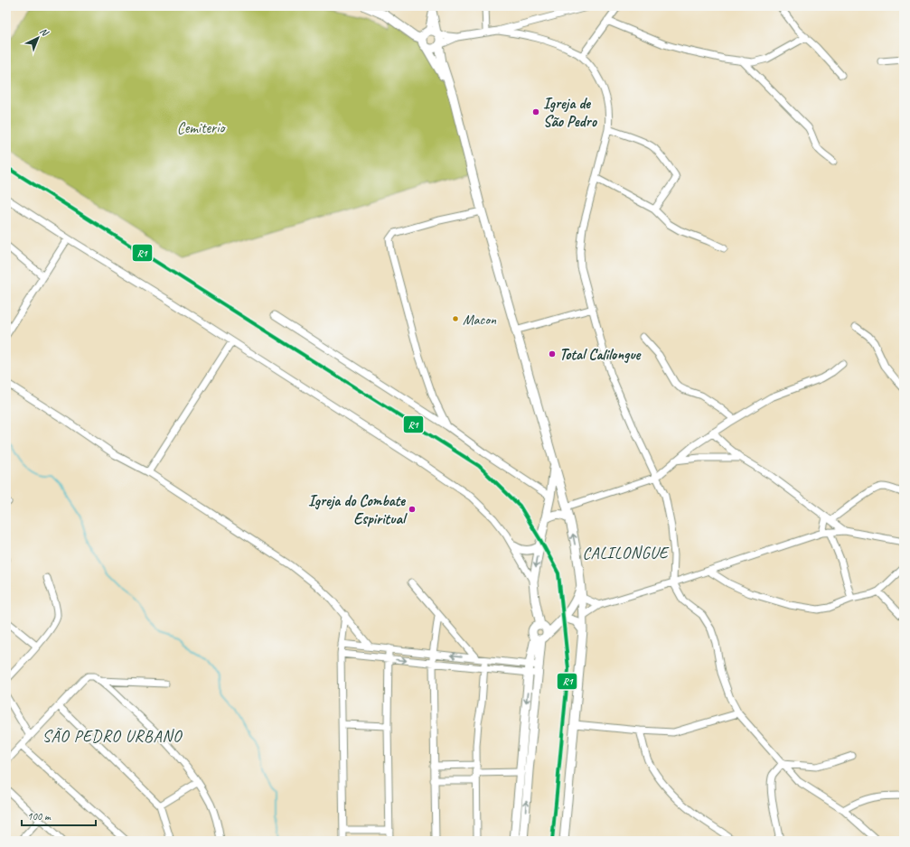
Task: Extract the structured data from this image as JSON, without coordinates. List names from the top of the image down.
{
  "districts": ["CALILONGUE", "SÃO PEDRO URBANO"],
  "parks": ["Cemiterio"],
  "places": [
    "Igreja de São Pedro",
    "Macon",
    "Total Calilongue",
    "Igreja do Combate Espiritual"
  ],
  "lines": ["transit line R1"],
  "scale_bar": "100 m",
  "north": "top right"
}
